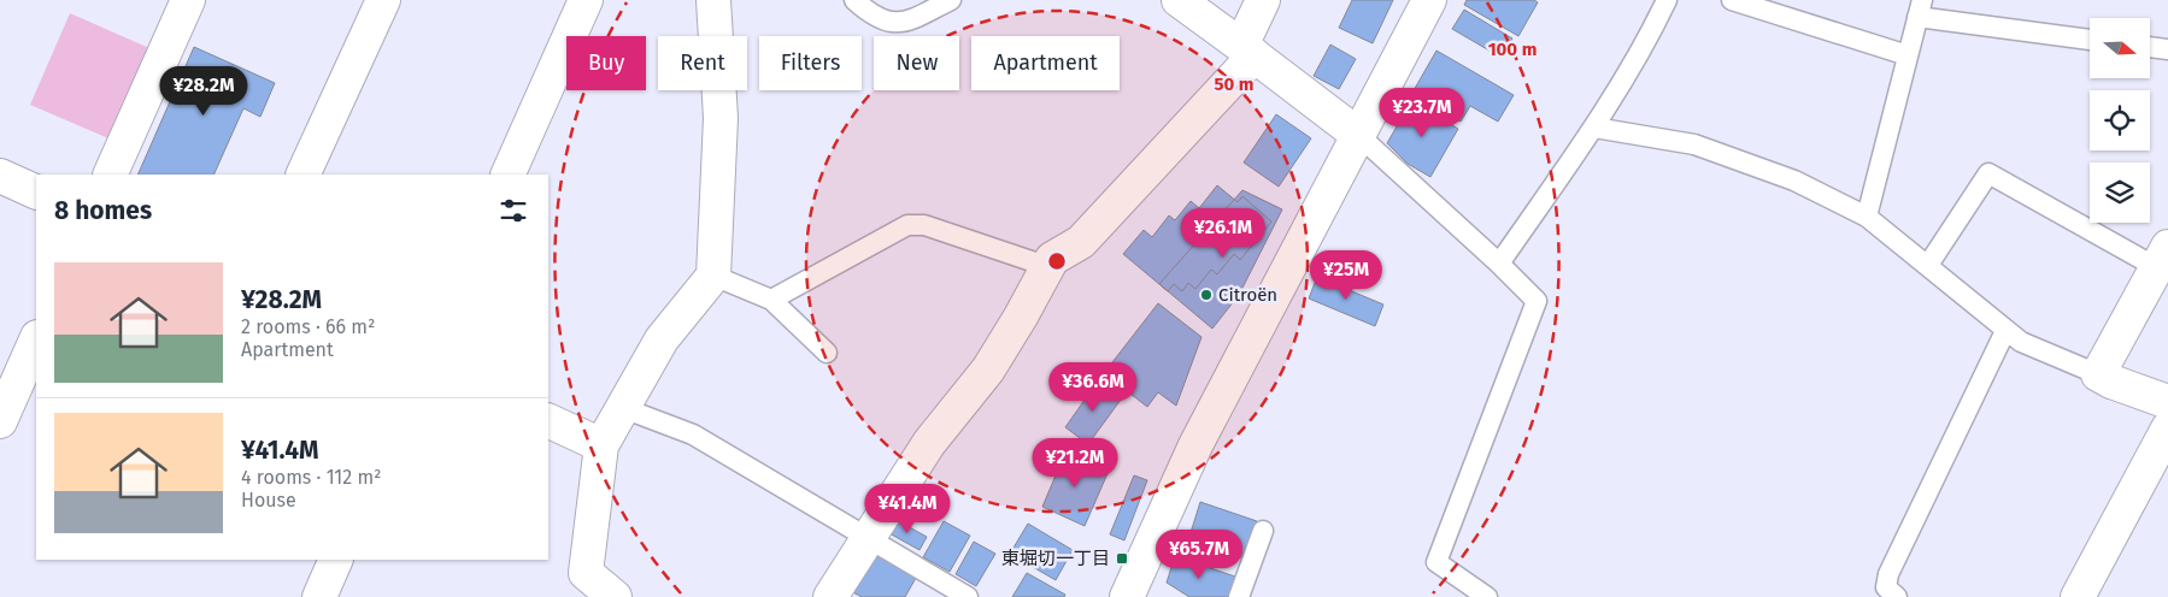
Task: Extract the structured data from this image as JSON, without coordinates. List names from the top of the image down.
{
  "places": {
    "other": ["Citroën"],
    "transit": ["東堀切一丁目"]
  },
  "north": "right",
  "page": {
    "chip": [
      "Buy",
      "Rent",
      "Filters",
      "New",
      "Apartment"
    ],
    "price": [
      "¥28.2M",
      "¥23.7M",
      "¥26.1M",
      "¥25M",
      "¥36.6M",
      "¥21.2M",
      "¥41.4M",
      "¥65.7M"
    ],
    "heading": "8 homes",
    "list": [
      {
        "name": "¥28.2M",
        "note": "2 rooms · 66 m² · Apartment"
      },
      {
        "name": "¥41.4M",
        "note": "4 rooms · 112 m² · House"
      }
    ]
  },
  "rings": ["100 m", "50 m"]
}
